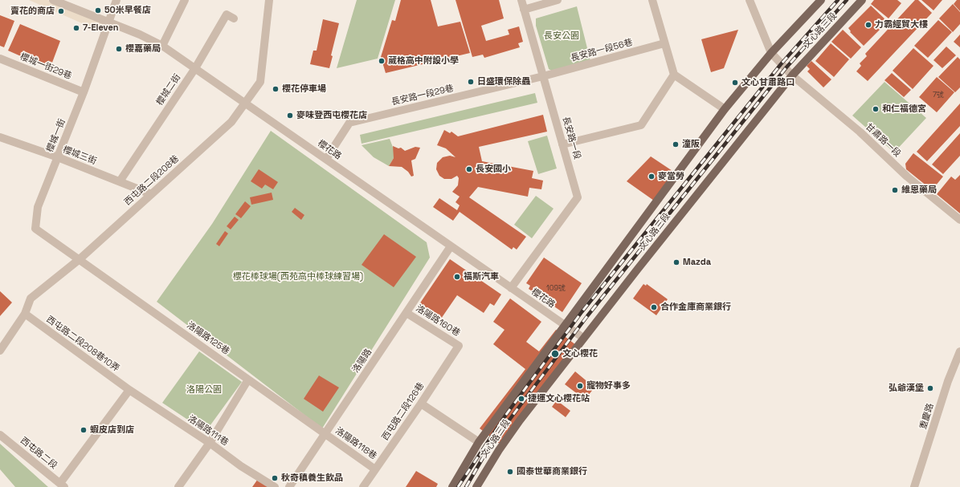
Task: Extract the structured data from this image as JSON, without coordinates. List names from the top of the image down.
{
  "streets": {
    "main road": ["文心路三段"],
    "street": [
      "長安路一段56巷",
      "櫻城一街29巷",
      "櫻城二街",
      "長安路一段29巷",
      "櫻城一街",
      "長安路一段",
      "甘肅路一段",
      "櫻花路",
      "櫻城三街",
      "西屯路二段208巷",
      "洛陽路160巷",
      "洛陽路125巷",
      "西屯路二段208巷10弄",
      "洛陽路",
      "西屯路二段126巷",
      "重慶路",
      "洛陽路111巷",
      "洛陽路118巷",
      "西屯路二段"
    ]
  },
  "crossings": [
    ["文心路三段", "甘肅路一段"],
    ["文心路三段", "櫻花路"],
    ["長安路一段56巷", "長安路一段29巷"],
    ["長安路一段56巷", "長安路一段"],
    ["櫻城一街29巷", "櫻城一街"],
    ["櫻城二街", "櫻花路"],
    ["櫻城二街", "櫻城三街"],
    ["長安路一段29巷", "長安路一段"],
    ["長安路一段29巷", "櫻花路"],
    ["櫻城一街", "櫻花路"],
    ["櫻城一街", "櫻城三街"],
    ["櫻城一街", "西屯路二段208巷"],
    ["櫻城一街", "洛陽路125巷"],
    ["長安路一段", "櫻花路"],
    ["櫻花路", "西屯路二段208巷"],
    ["櫻花路", "洛陽路"],
    ["櫻城三街", "西屯路二段208巷"],
    ["西屯路二段208巷", "洛陽路125巷"],
    ["西屯路二段208巷", "西屯路二段208巷10弄"],
    ["洛陽路160巷", "洛陽路"],
    ["洛陽路160巷", "西屯路二段126巷"],
    ["洛陽路125巷", "洛陽路"],
    ["洛陽路125巷", "洛陽路118巷"],
    ["西屯路二段208巷10弄", "洛陽路111巷"],
    ["洛陽路", "洛陽路118巷"],
    ["西屯路二段126巷", "洛陽路118巷"]
  ],
  "parks": ["長安公園", "櫻花棒球場(西苑高中棒球練習場)", "洛陽公園"],
  "places": [
    "50米早餐店",
    "賣花的商店",
    "力霸經貿大樓",
    "7-Eleven",
    "櫻嘉藥局",
    "葳格高中附設小學",
    "日盛環保除蟲",
    "文心甘肅路口",
    "櫻花停車場",
    "和仁福德宮",
    "麥味登西屯櫻花店",
    "潼阪",
    "長安國小",
    "麥當勞",
    "維恩藥局",
    "Mazda",
    "福斯汽車",
    "合作金庫商業銀行",
    "文心櫻花",
    "寵物好事多",
    "弘爺漢堡",
    "捷運文心櫻花站",
    "蝦皮店到店",
    "國泰世華商業銀行",
    "秋奇稹養生飲品"
  ],
  "house_numbers": ["7號", "109號"]
}
